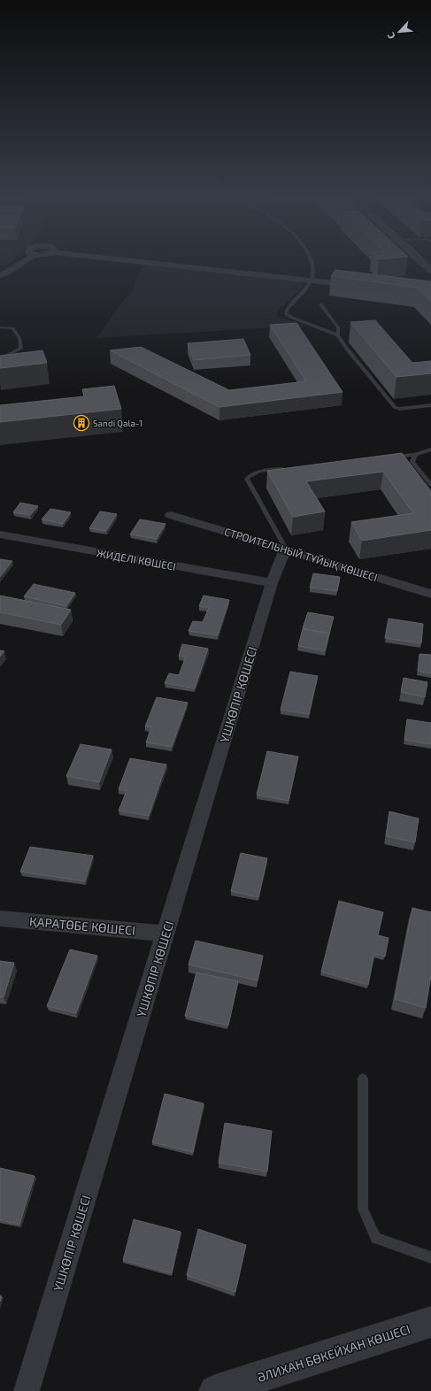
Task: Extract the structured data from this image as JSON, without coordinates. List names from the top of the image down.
{
  "streets": {
    "street": [
      "СТРОИТЕЛЬНЫЙ ТҰЙЫҚ КӨШЕСІ",
      "ЖИДЕЛІ КӨШЕСІ",
      "ҮШКӨПІР КӨШЕСІ",
      "ҚАРАТӨБЕ КӨШЕСІ",
      "ӘЛИХАН БӨКЕЙХАН КӨШЕСІ"
    ]
  },
  "crossings": [
    ["СТРОИТЕЛЬНЫЙ ТҰЙЫҚ КӨШЕСІ", "ҮШКӨПІР КӨШЕСІ"],
    ["ЖИДЕЛІ КӨШЕСІ", "ҮШКӨПІР КӨШЕСІ"],
    ["ҮШКӨПІР КӨШЕСІ", "ҚАРАТӨБЕ КӨШЕСІ"]
  ],
  "places": {
    "building": ["Sandi Qala-1"]
  },
  "north": "bottom left"
}
